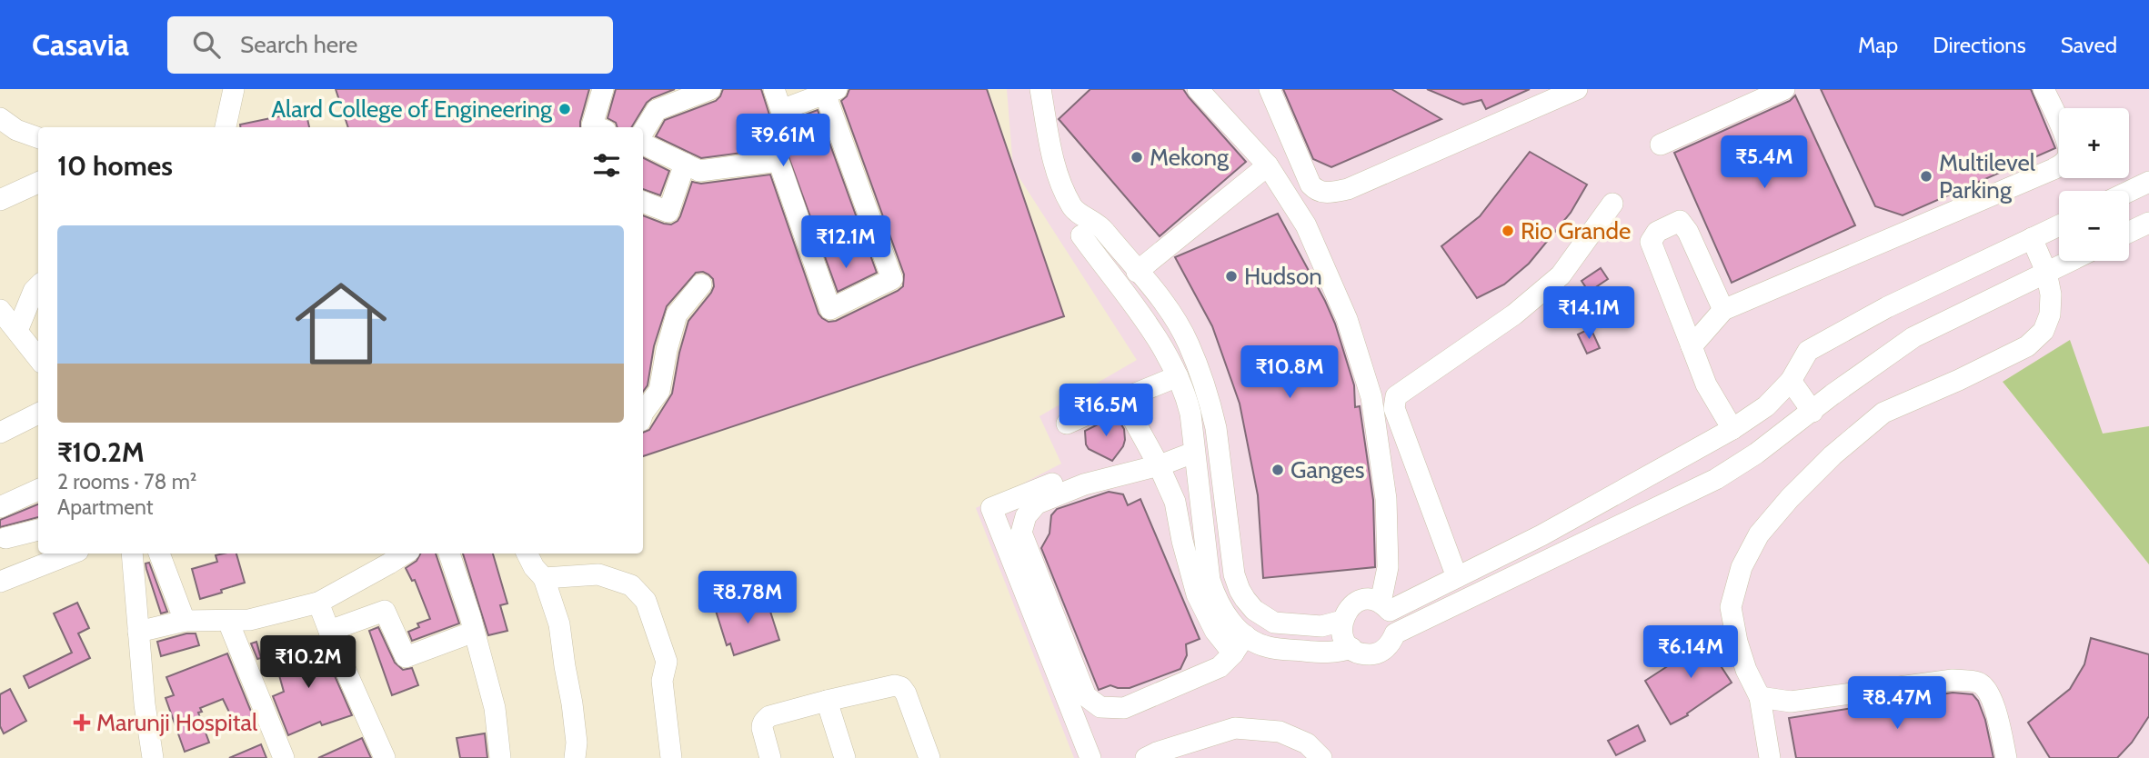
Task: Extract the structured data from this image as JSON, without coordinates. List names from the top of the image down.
{
  "places": {
    "other": [
      "Alard College of Engineering",
      "Mekong",
      "Multilevel Parking",
      "Rio Grande",
      "Hudson",
      "Ganges"
    ],
    "health": ["Marunji Hospital"]
  },
  "page": {
    "header": "Casavia",
    "search": "Search here",
    "nav": ["Map", "Directions", "Saved"],
    "map_buttons": ["+", "−"],
    "price": [
      "₹9.61M",
      "₹5.4M",
      "₹12.1M",
      "₹14.1M",
      "₹10.8M",
      "₹16.5M",
      "₹8.78M",
      "₹6.14M",
      "₹10.2M",
      "₹8.47M"
    ],
    "heading": "10 homes",
    "list": [
      {
        "name": "₹10.2M",
        "note": "2 rooms · 78 m² · Apartment"
      }
    ]
  }
}
